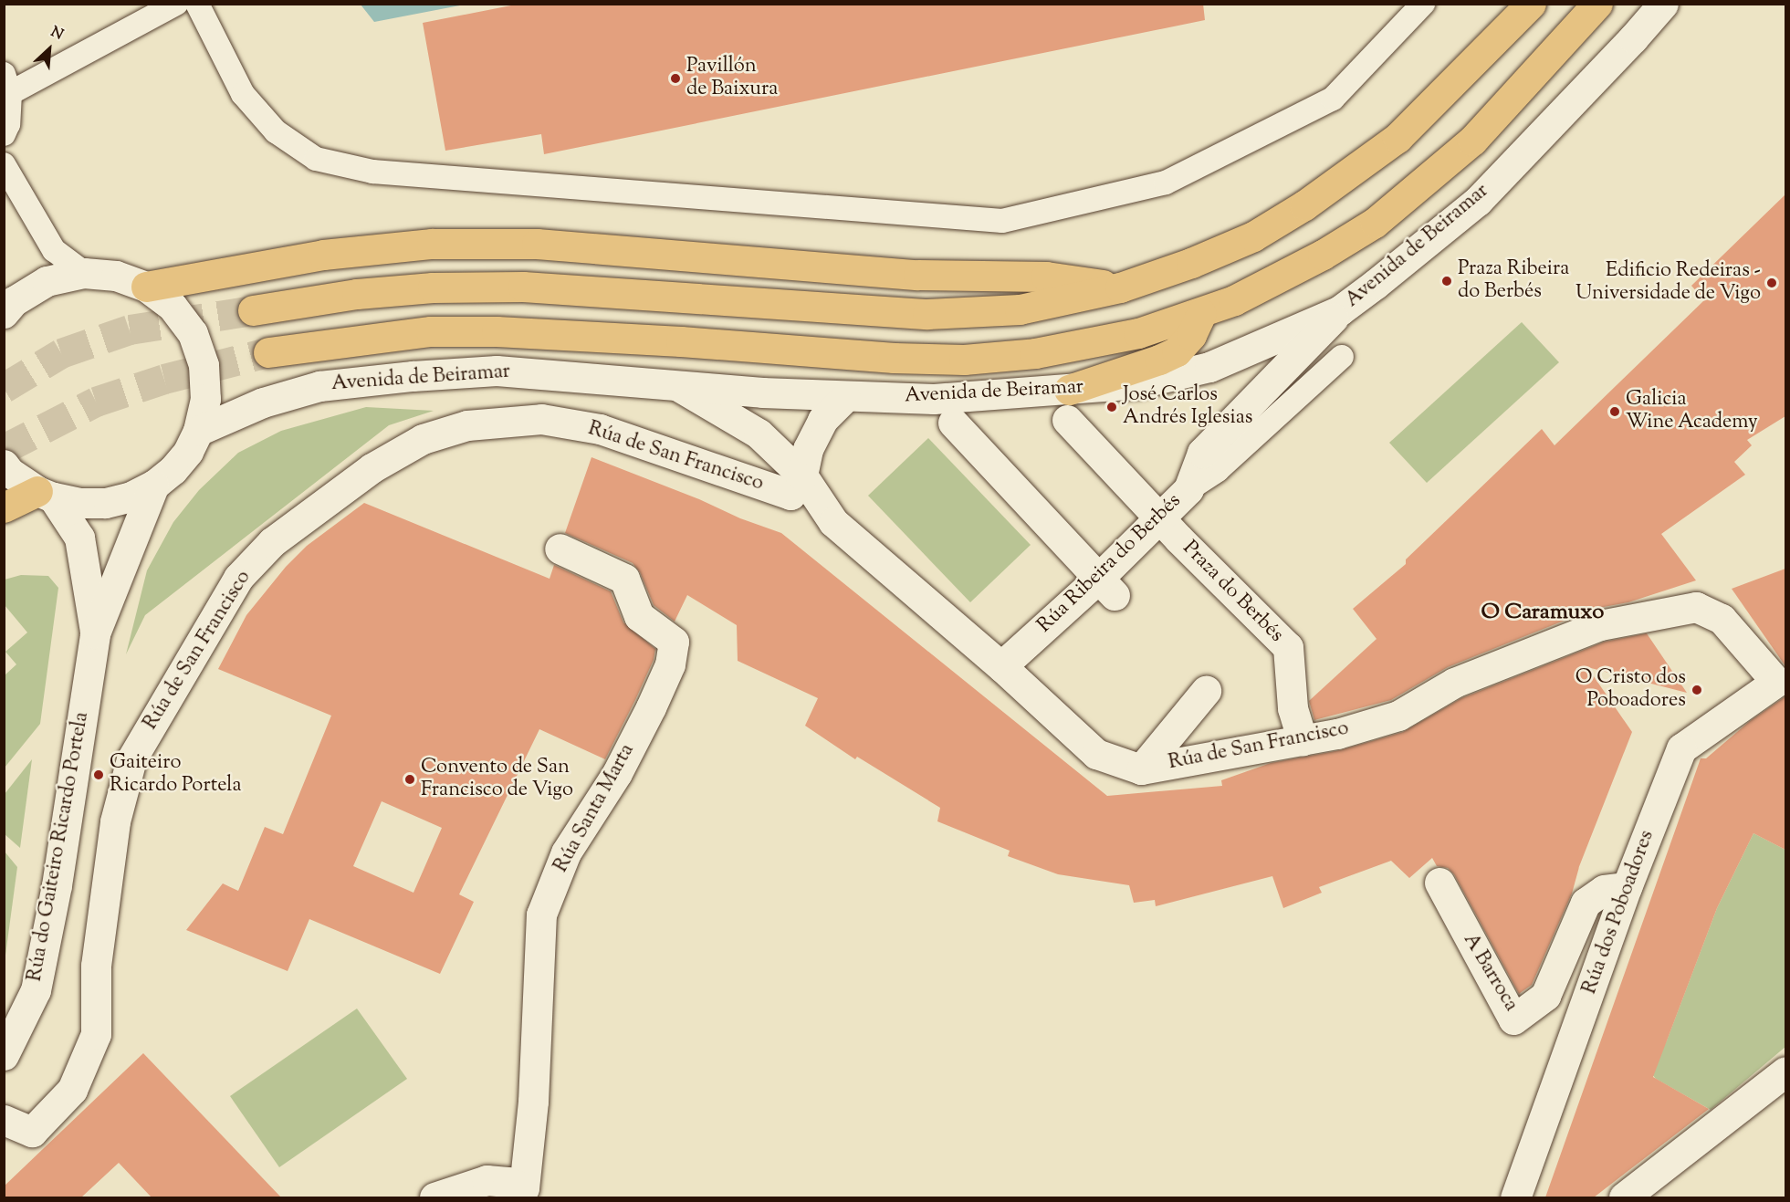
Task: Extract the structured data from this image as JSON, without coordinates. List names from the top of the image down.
{
  "streets": {
    "main road": ["Avenida de Beiramar"],
    "street": [
      "Rúa de San Francisco",
      "Rúa Ribeira do Berbés",
      "Praza do Berbés",
      "Rúa Santa Marta",
      "Rúa do Gaiteiro Ricardo Portela",
      "Rúa dos Poboadores",
      "A Barroca"
    ]
  },
  "crossings": [
    ["Avenida de Beiramar", "Rúa de San Francisco"],
    ["Avenida de Beiramar", "Rúa Ribeira do Berbés"],
    ["Rúa de San Francisco", "Rúa Ribeira do Berbés"],
    ["Rúa de San Francisco", "Praza do Berbés"],
    ["Rúa de San Francisco", "Rúa dos Poboadores"],
    ["Rúa Ribeira do Berbés", "Praza do Berbés"],
    ["Rúa dos Poboadores", "A Barroca"]
  ],
  "districts": ["O Caramuxo"],
  "places": [
    "Pavillón de Baixura",
    "Praza Ribeira do Berbés",
    "Edificio Redeiras - Universidade de Vigo",
    "José Carlos Andrés Iglesias",
    "Galicia Wine Academy",
    "O Cristo dos Poboadores",
    "Gaiteiro Ricardo Portela",
    "Convento de San Francisco de Vigo"
  ],
  "north": "top right"
}
